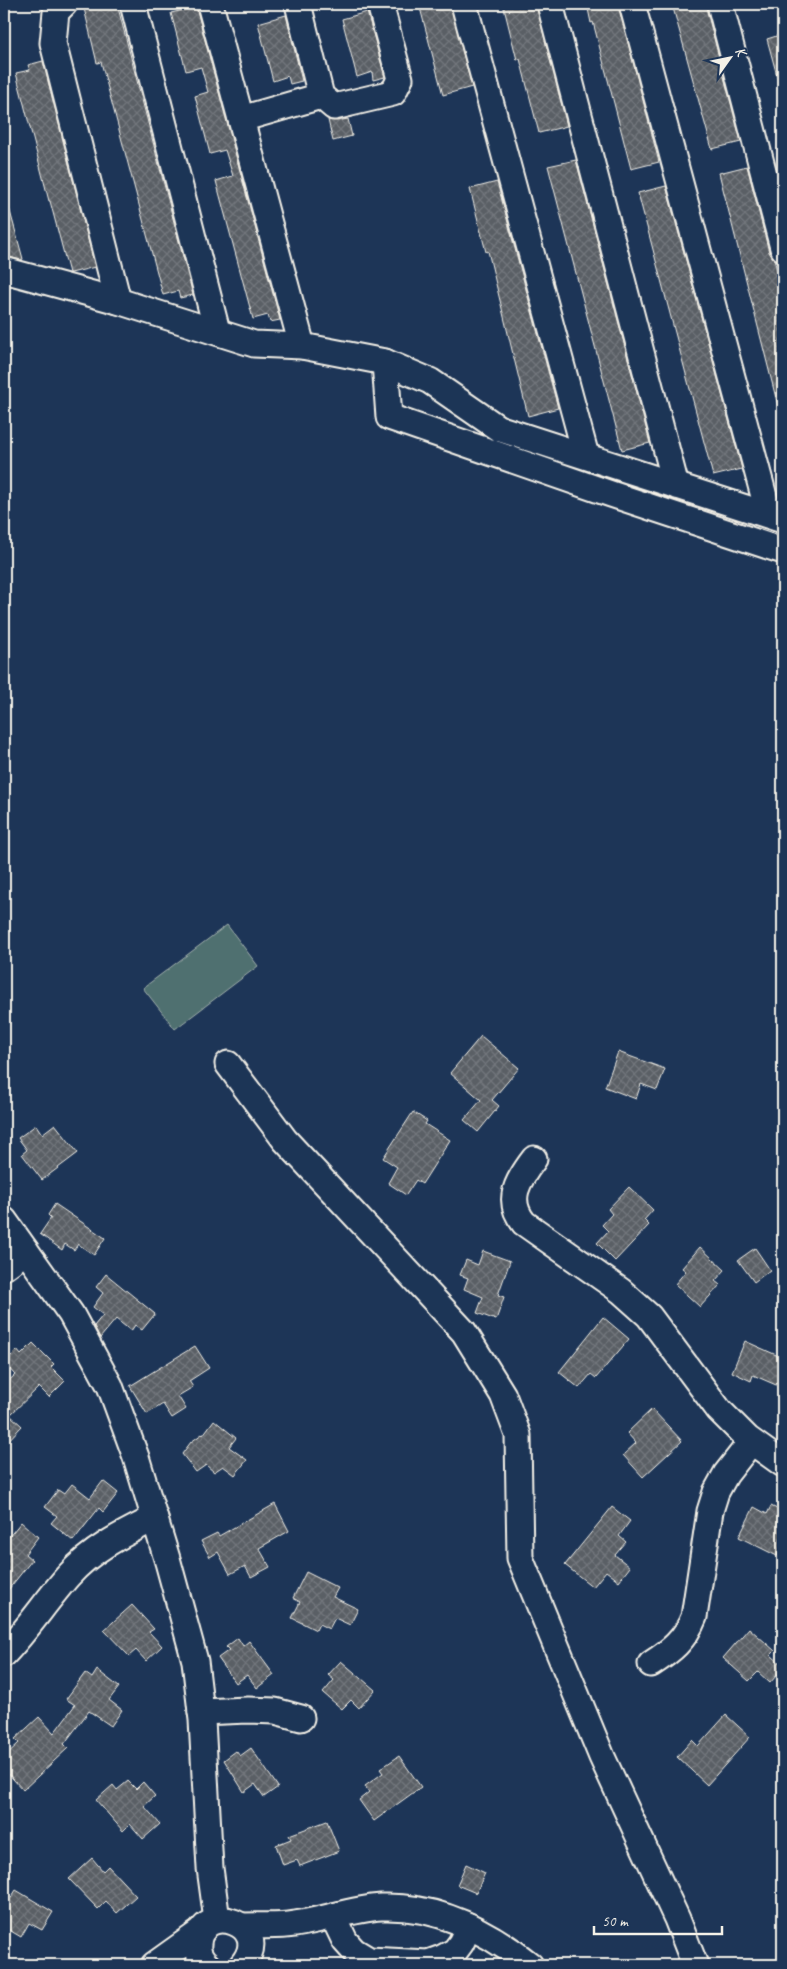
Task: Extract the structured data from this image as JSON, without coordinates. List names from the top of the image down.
{
  "scale_bar": "50 m",
  "north": "top right"
}
